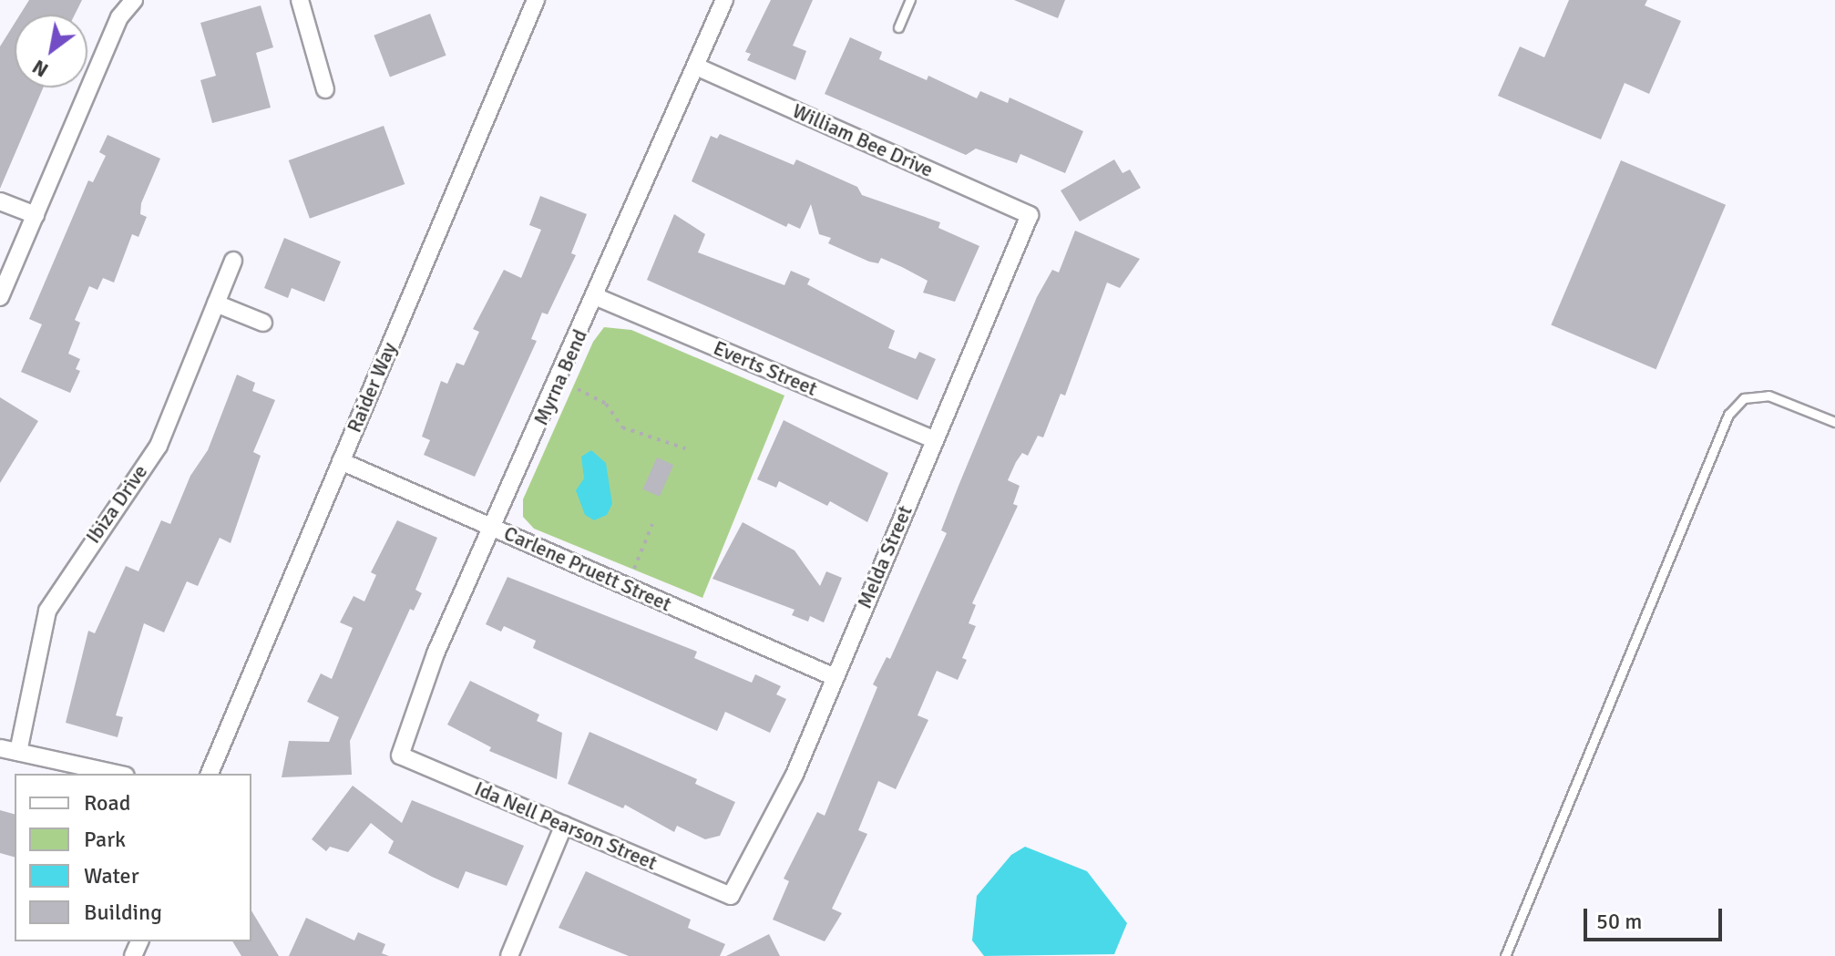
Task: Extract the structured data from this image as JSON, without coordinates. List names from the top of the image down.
{
  "streets": {
    "street": [
      "William Bee Drive",
      "Everts Street",
      "Myrna Bend",
      "Raider Way",
      "Ibiza Drive",
      "Melda Street",
      "Carlene Pruett Street",
      "Ida Nell Pearson Street"
    ]
  },
  "crossings": [
    ["William Bee Drive", "Myrna Bend"],
    ["William Bee Drive", "Melda Street"],
    ["Everts Street", "Myrna Bend"],
    ["Everts Street", "Melda Street"],
    ["Myrna Bend", "Carlene Pruett Street"],
    ["Myrna Bend", "Ida Nell Pearson Street"],
    ["Raider Way", "Carlene Pruett Street"],
    ["Melda Street", "Carlene Pruett Street"],
    ["Melda Street", "Ida Nell Pearson Street"]
  ],
  "legend": [
    "Road",
    "Park",
    "Water",
    "Building"
  ],
  "scale_bar": "50 m",
  "north": "bottom left"
}
